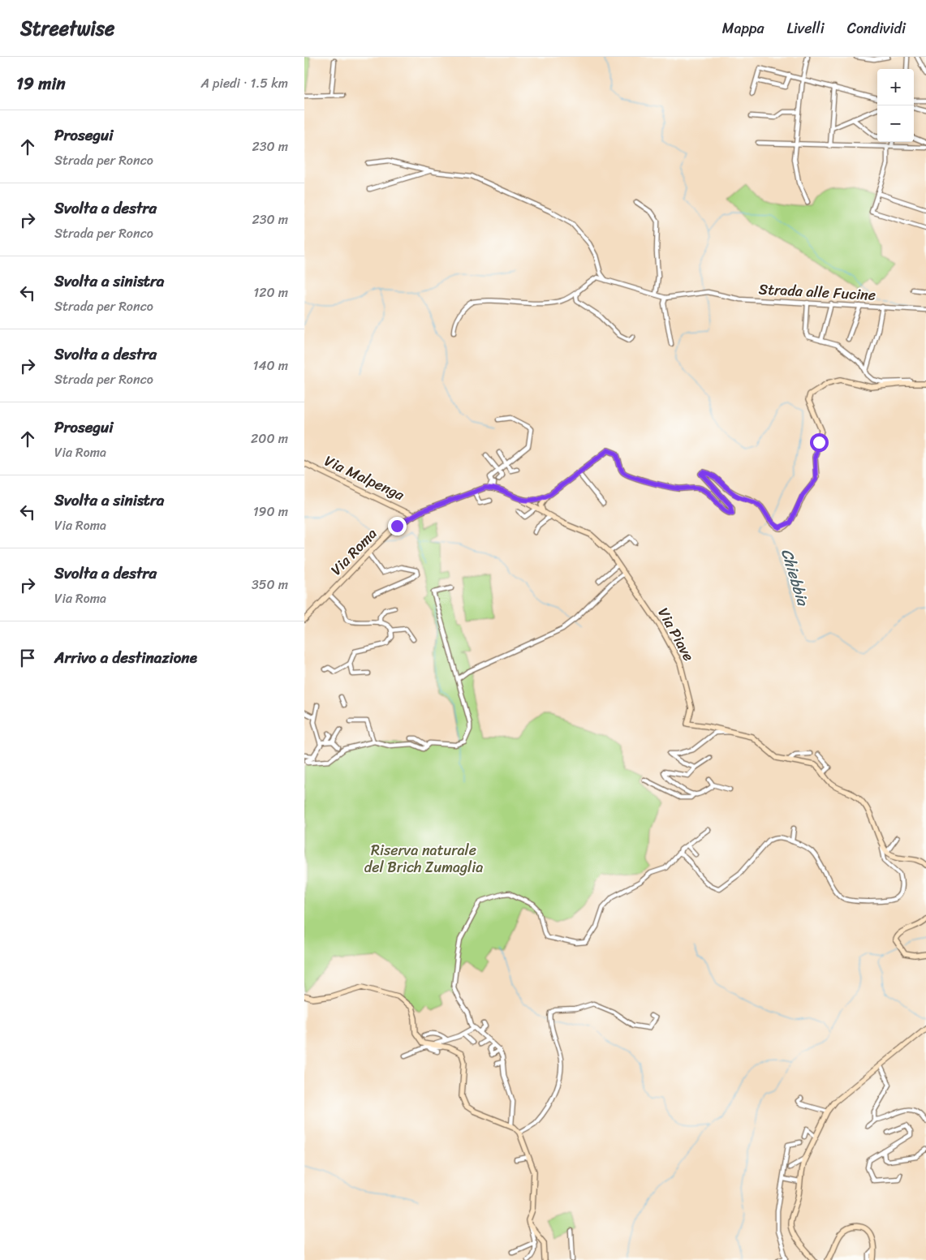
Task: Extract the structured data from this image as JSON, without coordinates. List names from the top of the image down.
{
  "streets": {
    "street": [
      "Strada alle Fucine",
      "Via Malpenga",
      "Via Roma",
      "Via Piave"
    ]
  },
  "crossings": [
    ["Via Malpenga", "Via Roma"]
  ],
  "water": ["Chiebbia"],
  "parks": ["Riserva naturale del Brich Zumaglia"],
  "page": {
    "header": "Streetwise",
    "nav": ["Mappa", "Livelli", "Condividi"],
    "heading": ["19 min", "A piedi · 1.5 km"],
    "map_buttons": ["+", "−"],
    "list": [
      ["Prosegui", "Strada per Ronco", "230 m"],
      ["Svolta a destra", "Strada per Ronco", "230 m"],
      ["Svolta a sinistra", "Strada per Ronco", "120 m"],
      ["Svolta a destra", "Strada per Ronco", "140 m"],
      ["Prosegui", "Via Roma", "200 m"],
      ["Svolta a sinistra", "Via Roma", "190 m"],
      ["Svolta a destra", "Via Roma", "350 m"],
      "Arrivo a destinazione"
    ]
  }
}
